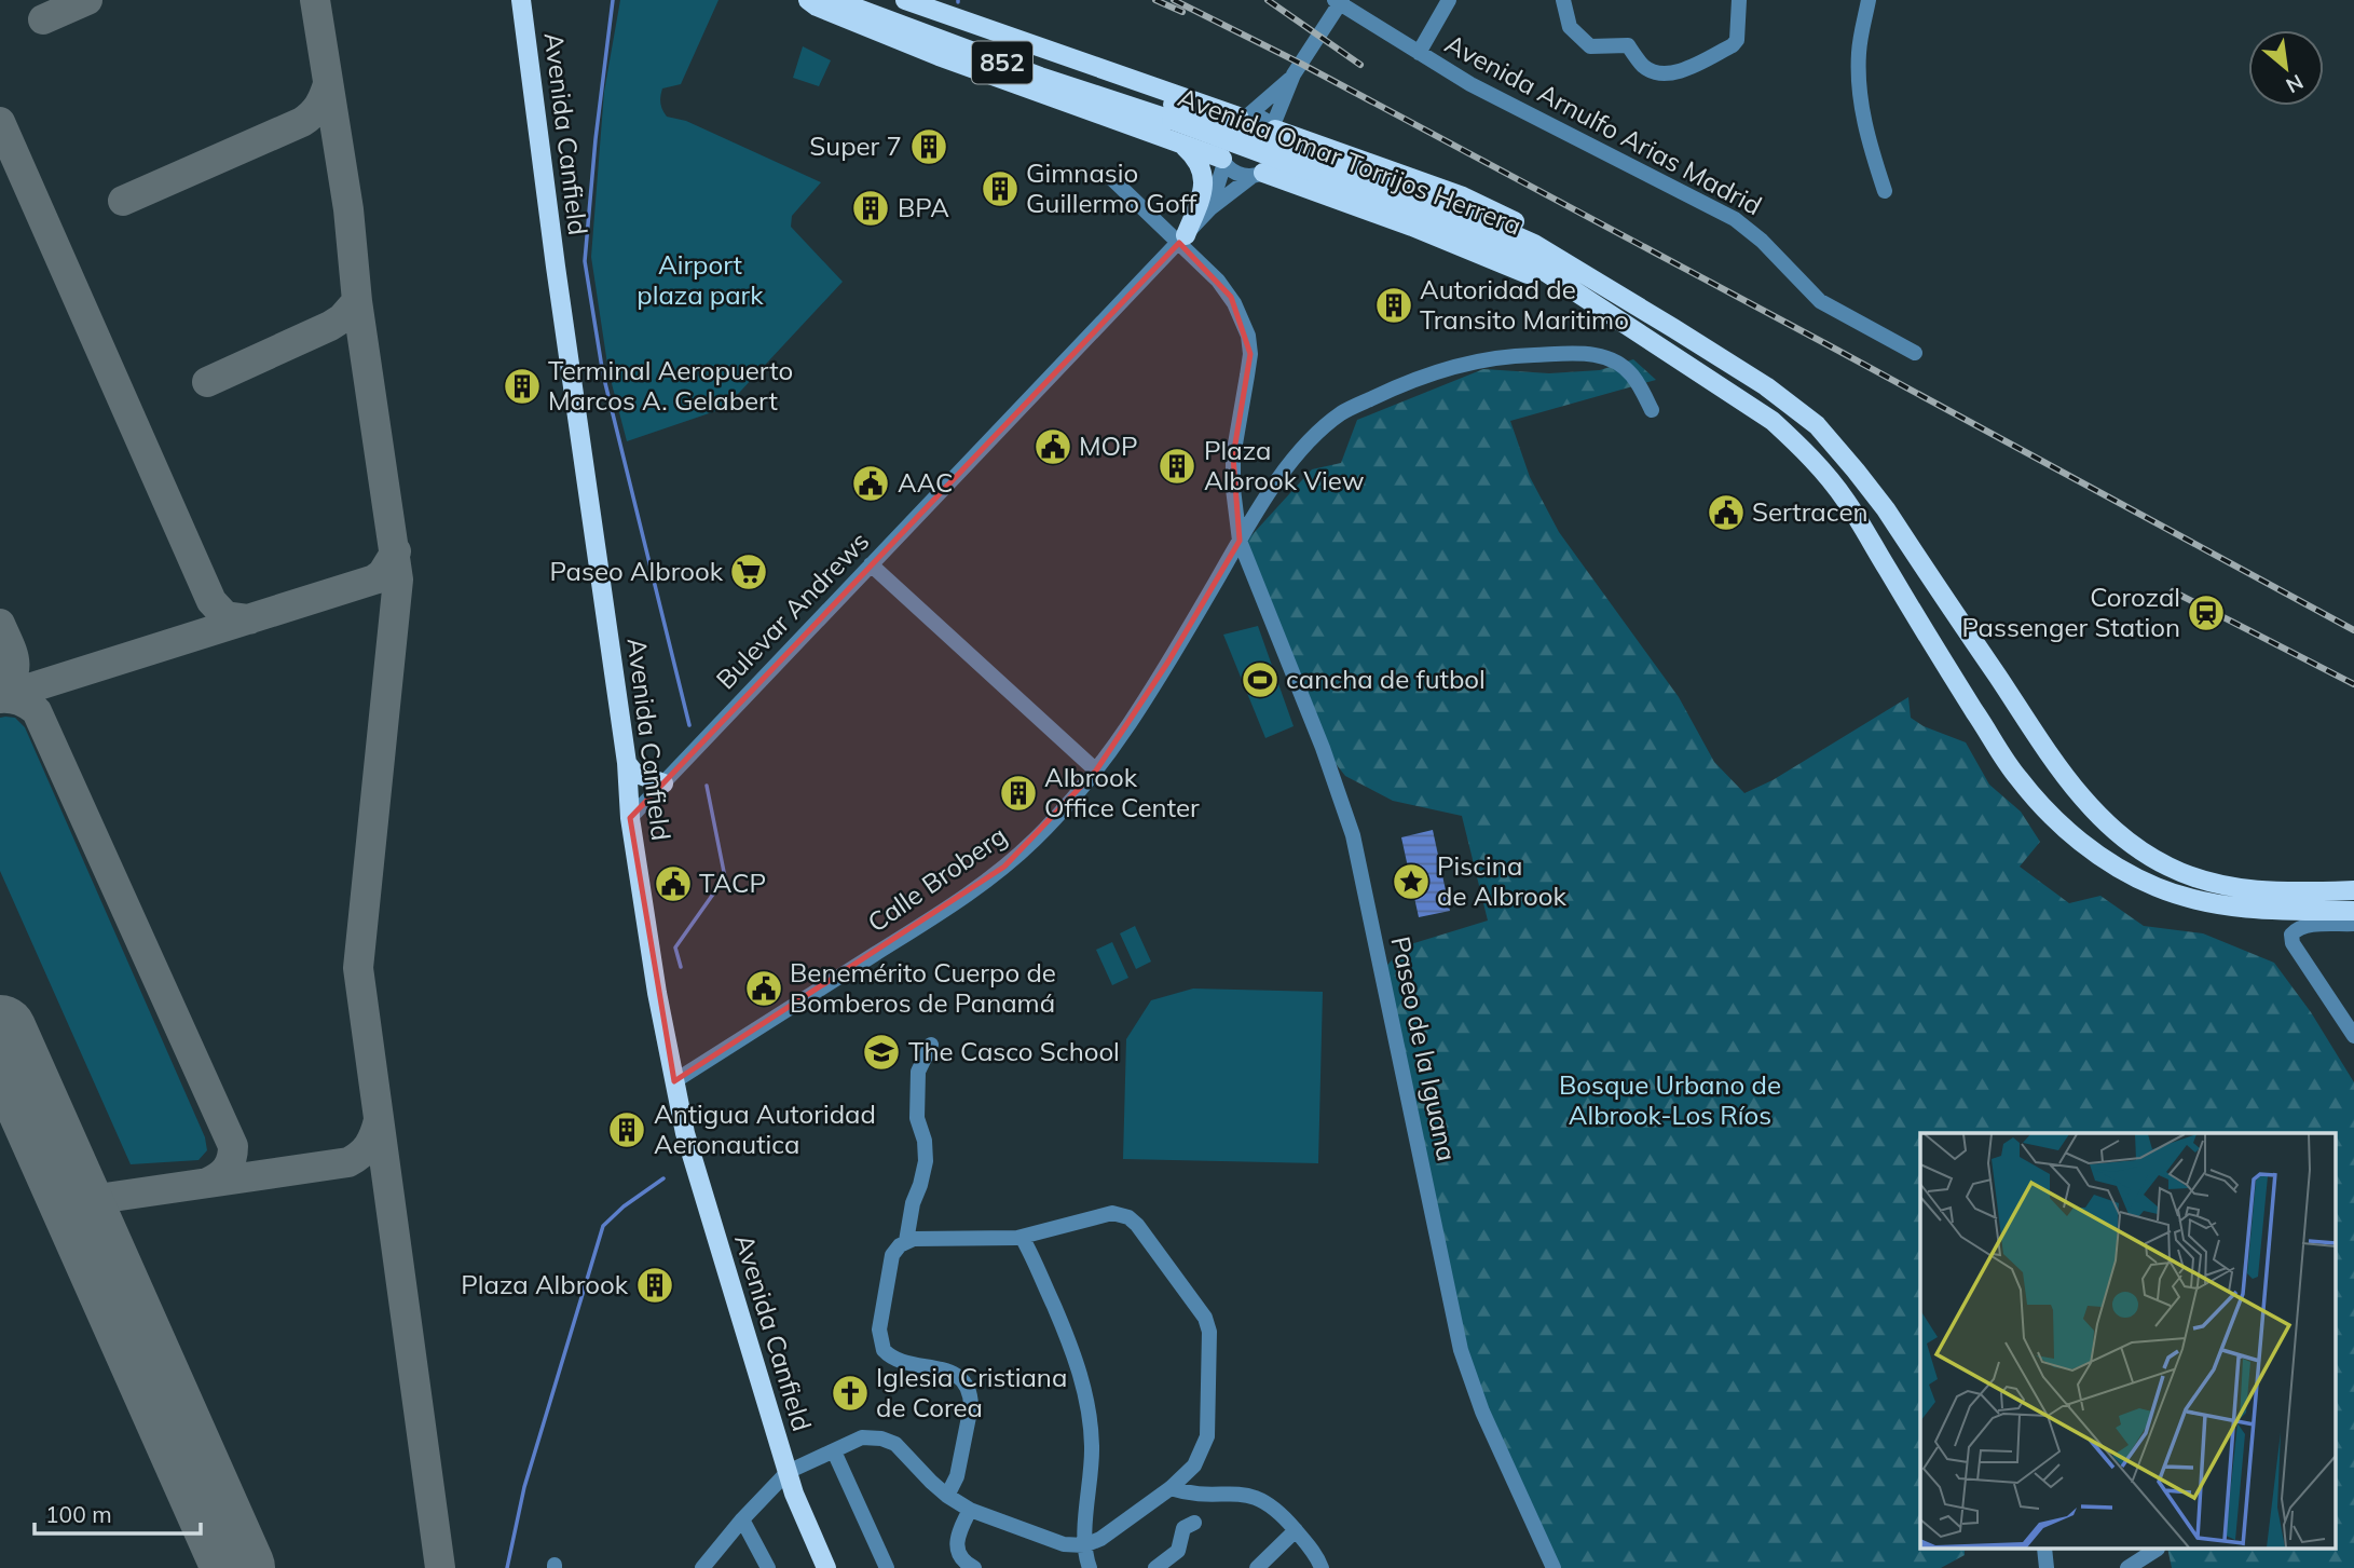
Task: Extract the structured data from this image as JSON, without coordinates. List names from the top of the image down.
{
  "streets": {
    "main road": ["852", "Avenida Canfield", "Avenida Omar Torrijos Herrera"],
    "street": [
      "Avenida Arnulfo Arias Madrid",
      "Bulevar Andrews",
      "Calle Broberg",
      "Paseo de la Iguana"
    ]
  },
  "crossings": [
    ["Avenida Canfield", "Bulevar Andrews"],
    ["Avenida Canfield", "Calle Broberg"],
    ["Bulevar Andrews", "Paseo de la Iguana"],
    ["Calle Broberg", "Paseo de la Iguana"]
  ],
  "parks": ["Airport plaza park", "Bosque Urbano de Albrook-Los Ríos"],
  "places": {
    "building": [
      "Super 7",
      "Gimnasio Guillermo Goff",
      "BPA",
      "Autoridad de Transito Maritimo",
      "Terminal Aeropuerto Marcos A. Gelabert",
      "Plaza Albrook View",
      "Albrook Office Center",
      "Antigua Autoridad Aeronautica",
      "Plaza Albrook"
    ],
    "public building": [
      "MOP",
      "AAC",
      "Sertracen",
      "TACP",
      "Benemérito Cuerpo de Bomberos de Panamá"
    ],
    "supermarket": ["Paseo Albrook"],
    "station": ["Corozal Passenger Station"],
    "sports": ["cancha de futbol"],
    "place": ["Piscina de Albrook"],
    "school or university": ["The Casco School"],
    "church": ["Iglesia Cristiana de Corea"]
  },
  "scale_bar": "100 m",
  "north": "bottom right"
}
